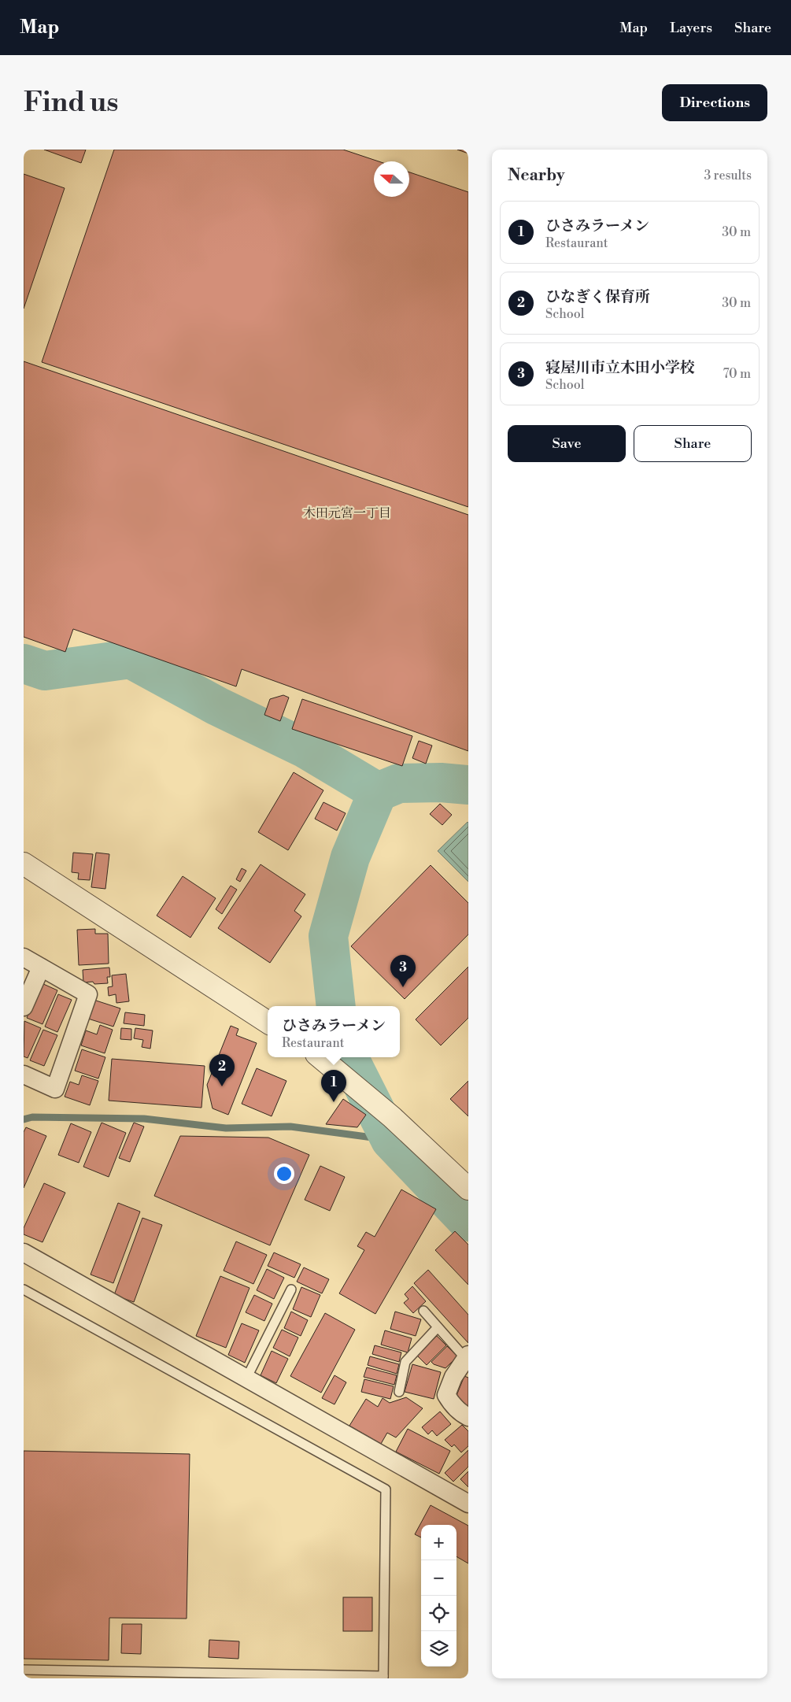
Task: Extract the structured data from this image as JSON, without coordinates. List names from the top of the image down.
{
  "districts": ["木田元宮一丁目"],
  "north": "left",
  "page": {
    "header": "Map",
    "nav": ["Map", "Layers", "Share"],
    "buttons": [
      "Directions",
      ["Save", "Share"]
    ],
    "title": "Find us",
    "heading": ["Nearby", "3 results"],
    "list": [
      {
        "mark": "1",
        "name": "ひさみラーメン",
        "note": "Restaurant",
        "value": "30 m"
      },
      {
        "mark": "2",
        "name": "ひなぎく保育所",
        "note": "School",
        "value": "30 m"
      },
      {
        "mark": "3",
        "name": "寝屋川市立木田小学校",
        "note": "School",
        "value": "70 m"
      }
    ],
    "pins": ["3", "2", "1"],
    "popup": ["ひさみラーメン", "Restaurant"],
    "map_buttons": ["+", "−"]
  }
}
